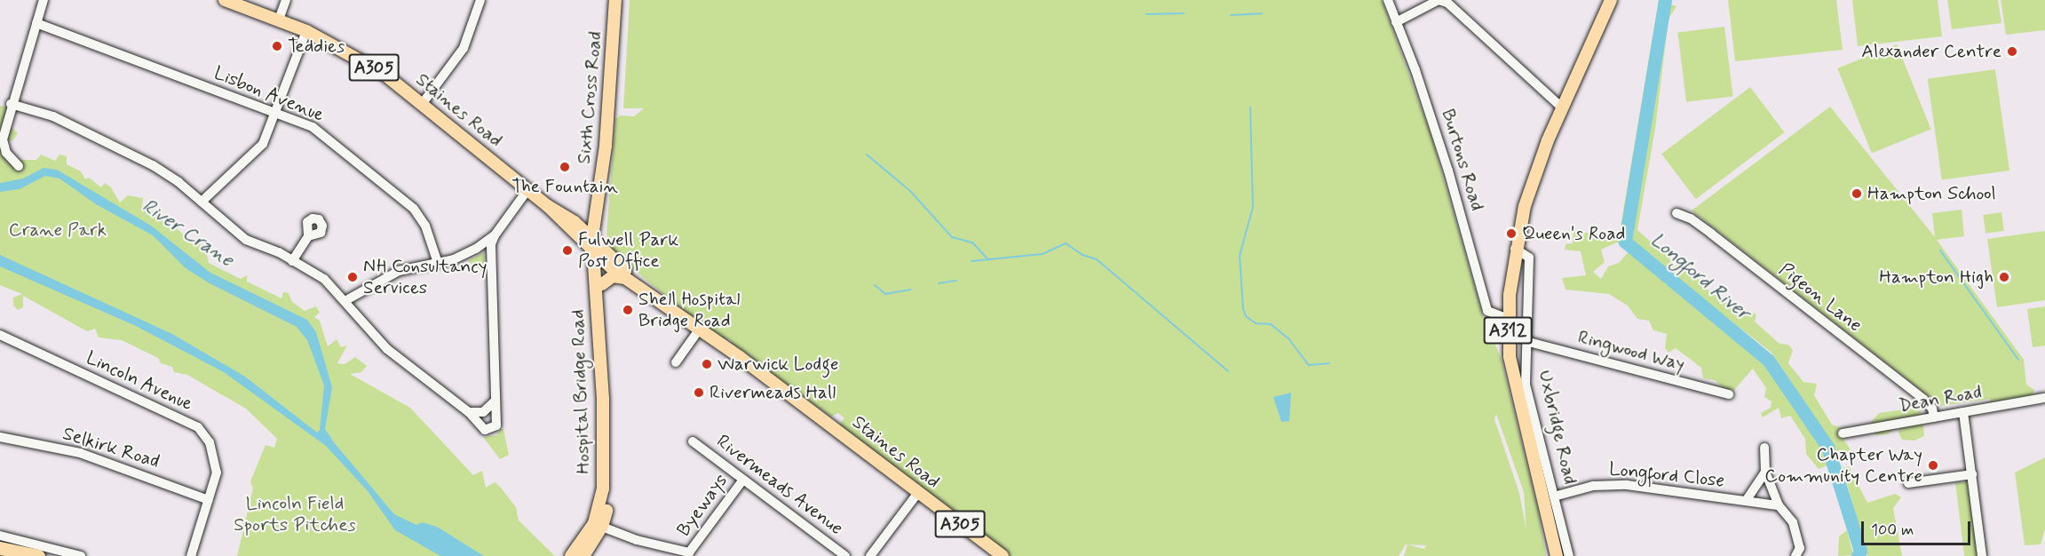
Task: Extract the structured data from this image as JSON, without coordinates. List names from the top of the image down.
{
  "streets": {
    "main road": [
      "A305",
      "Sixth Cross Road",
      "Staines Road",
      "A312",
      "Hospital Bridge Road",
      "Uxbridge Road"
    ],
    "street": [
      "Lisbon Avenue",
      "Burtons Road",
      "Pigeon Lane",
      "Ringwood Way",
      "Lincoln Avenue",
      "Dean Road",
      "Selkirk Road",
      "Longford Close",
      "Rivermeads Avenue",
      "Byeways"
    ]
  },
  "crossings": [
    ["Sixth Cross Road", "Staines Road"],
    ["Sixth Cross Road", "Hospital Bridge Road"],
    ["Staines Road", "Hospital Bridge Road"],
    ["Burtons Road", "Uxbridge Road"],
    ["Pigeon Lane", "Dean Road"],
    ["Ringwood Way", "Uxbridge Road"],
    ["Lincoln Avenue", "Selkirk Road"],
    ["Uxbridge Road", "Longford Close"],
    ["Rivermeads Avenue", "Byeways"]
  ],
  "water": ["River Crane", "Longford River"],
  "parks": ["Crane Park", "Lincoln Field Sports Pitches"],
  "places": [
    "Teddies",
    "Alexander Centre",
    "The Fountain",
    "Hampton School",
    "Queen's Road",
    "Fulwell Park Post Office",
    "NH Consultancy Services",
    "Hampton High",
    "Shell Hospital Bridge Road",
    "Warwick Lodge",
    "Rivermeads Hall",
    "Chapter Way Community Centre"
  ],
  "scale_bar": "100 m"
}
